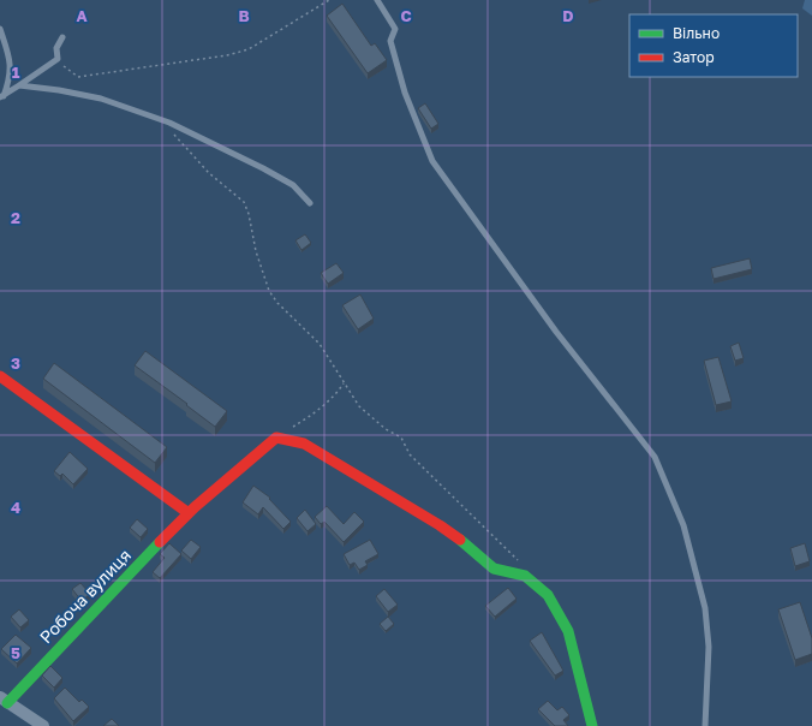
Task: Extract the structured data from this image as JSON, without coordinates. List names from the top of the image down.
{
  "streets": {
    "street": ["Робоча вулиця"]
  },
  "legend": ["Вільно", "Затор"],
  "grid": {
    "columns": [
      "A",
      "B",
      "C",
      "D"
    ],
    "rows": [
      "1",
      "2",
      "3",
      "4",
      "5"
    ]
  }
}
